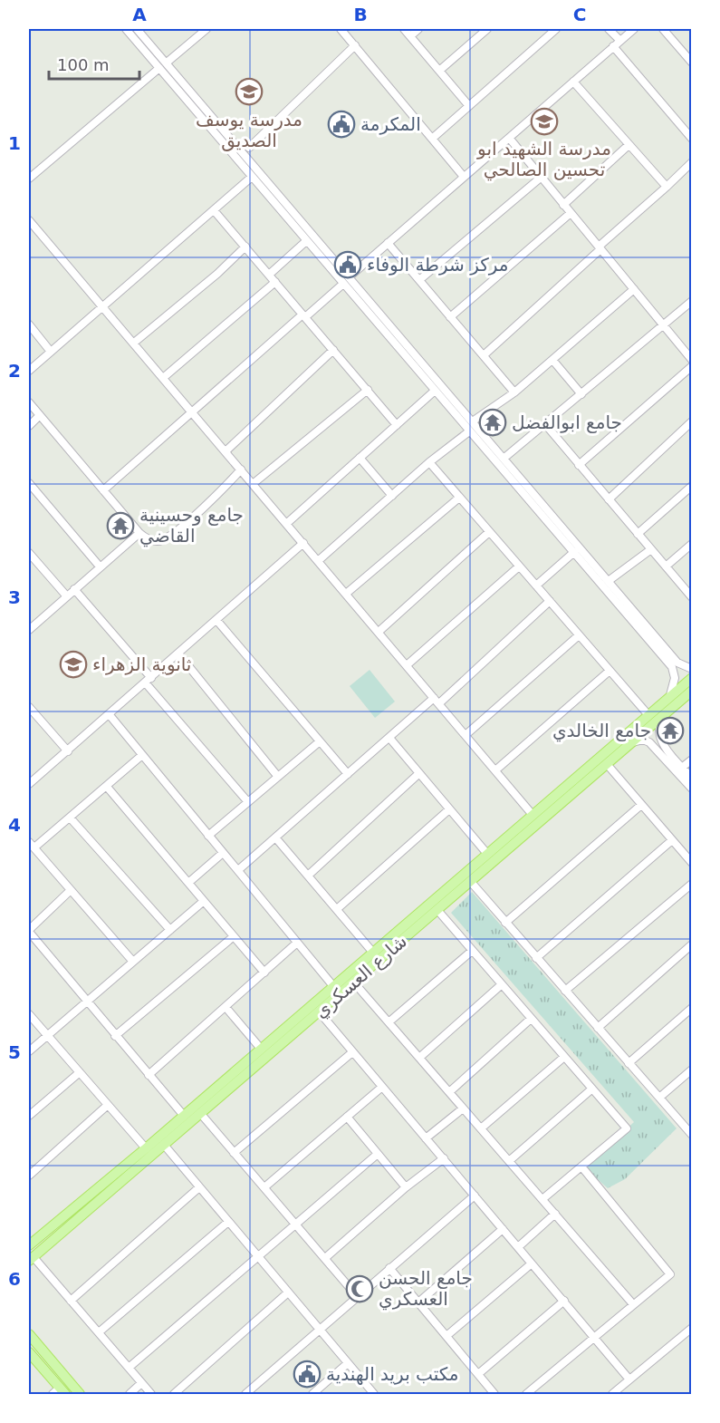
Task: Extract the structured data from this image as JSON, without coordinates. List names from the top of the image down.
{
  "streets": {
    "main road": ["شارع العسكري"]
  },
  "places": {
    "school or university": ["مدرسة يوسف الصديق", "مدرسة الشهيد ابو تحسين الصالحي", "ثانوية الزهراء"],
    "public building": ["المكرمة", "مركز شرطة الوفاء", "مكتب بريد الهندية"],
    "temple": ["جامع ابوالفضل", "جامع وحسينية القاضي", "جامع الخالدي"],
    "mosque": ["جامع الحسن العسكري"]
  },
  "scale_bar": "100 m",
  "grid": {
    "columns": ["A", "B", "C"],
    "rows": [
      "1",
      "2",
      "3",
      "4",
      "5",
      "6"
    ]
  }
}
